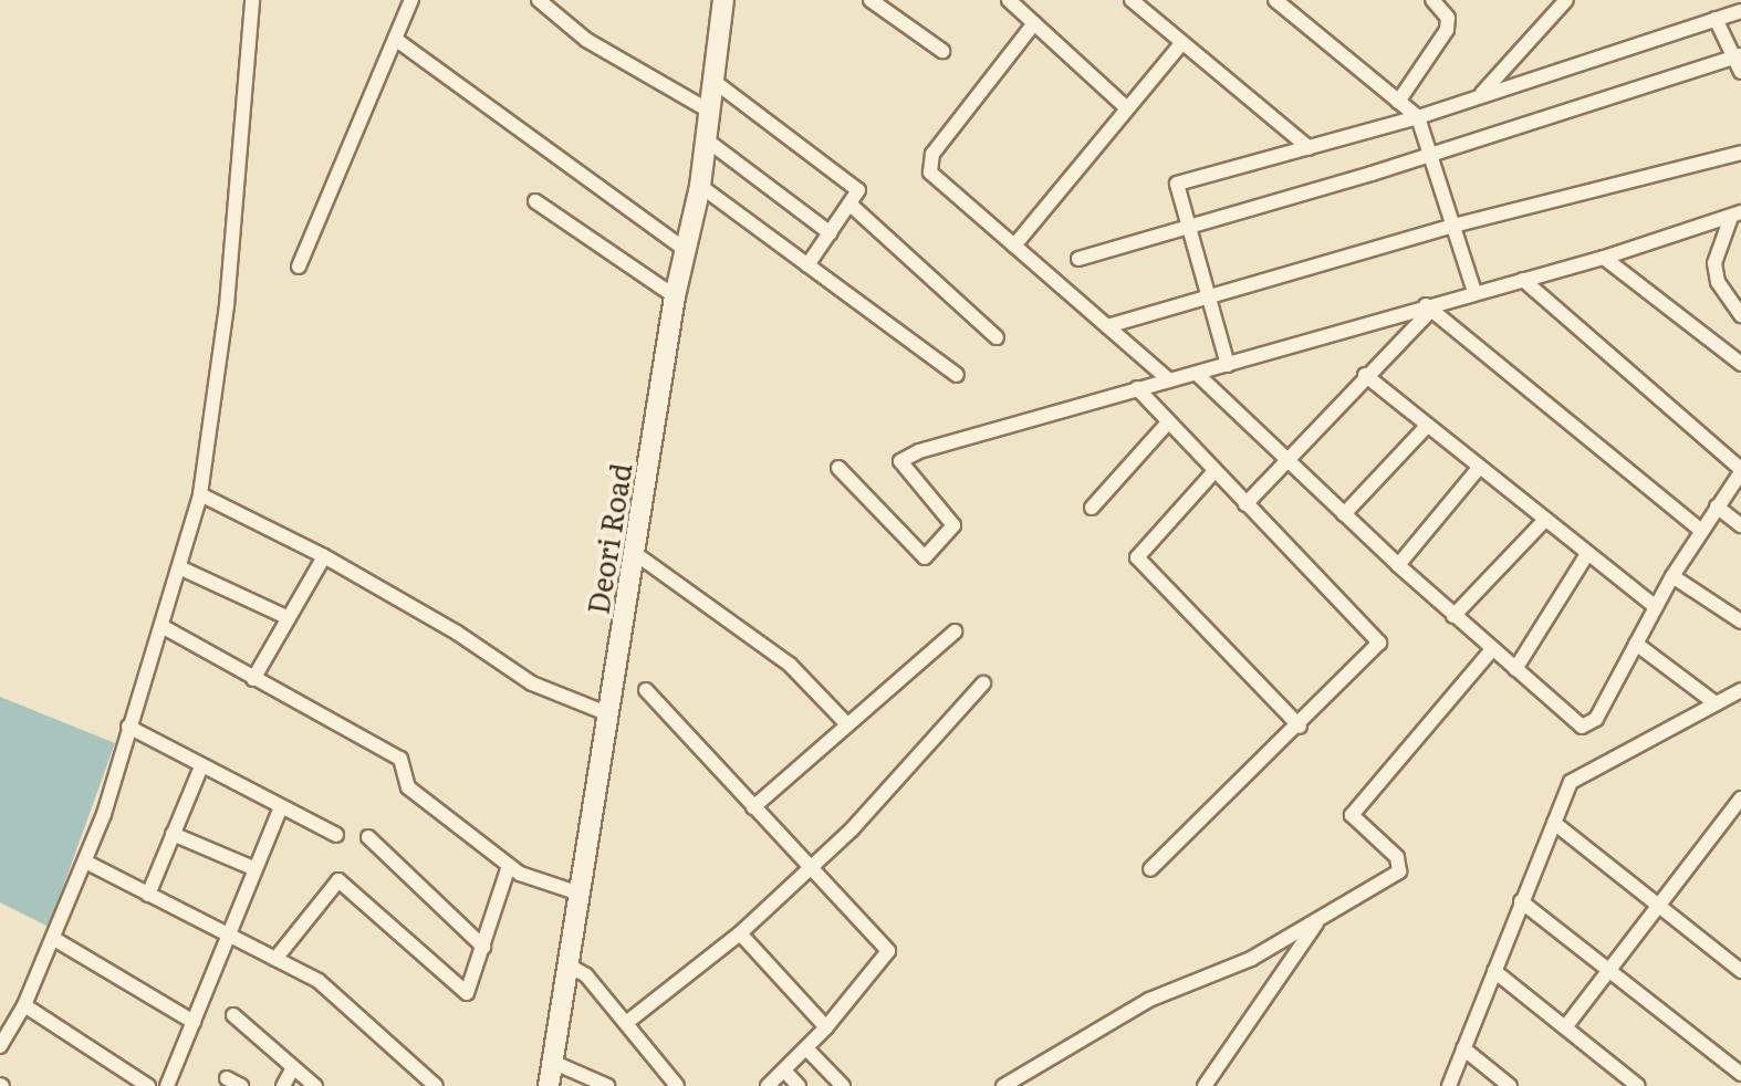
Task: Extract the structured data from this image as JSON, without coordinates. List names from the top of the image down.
{
  "streets": {
    "street": ["Deori Road"]
  }
}
